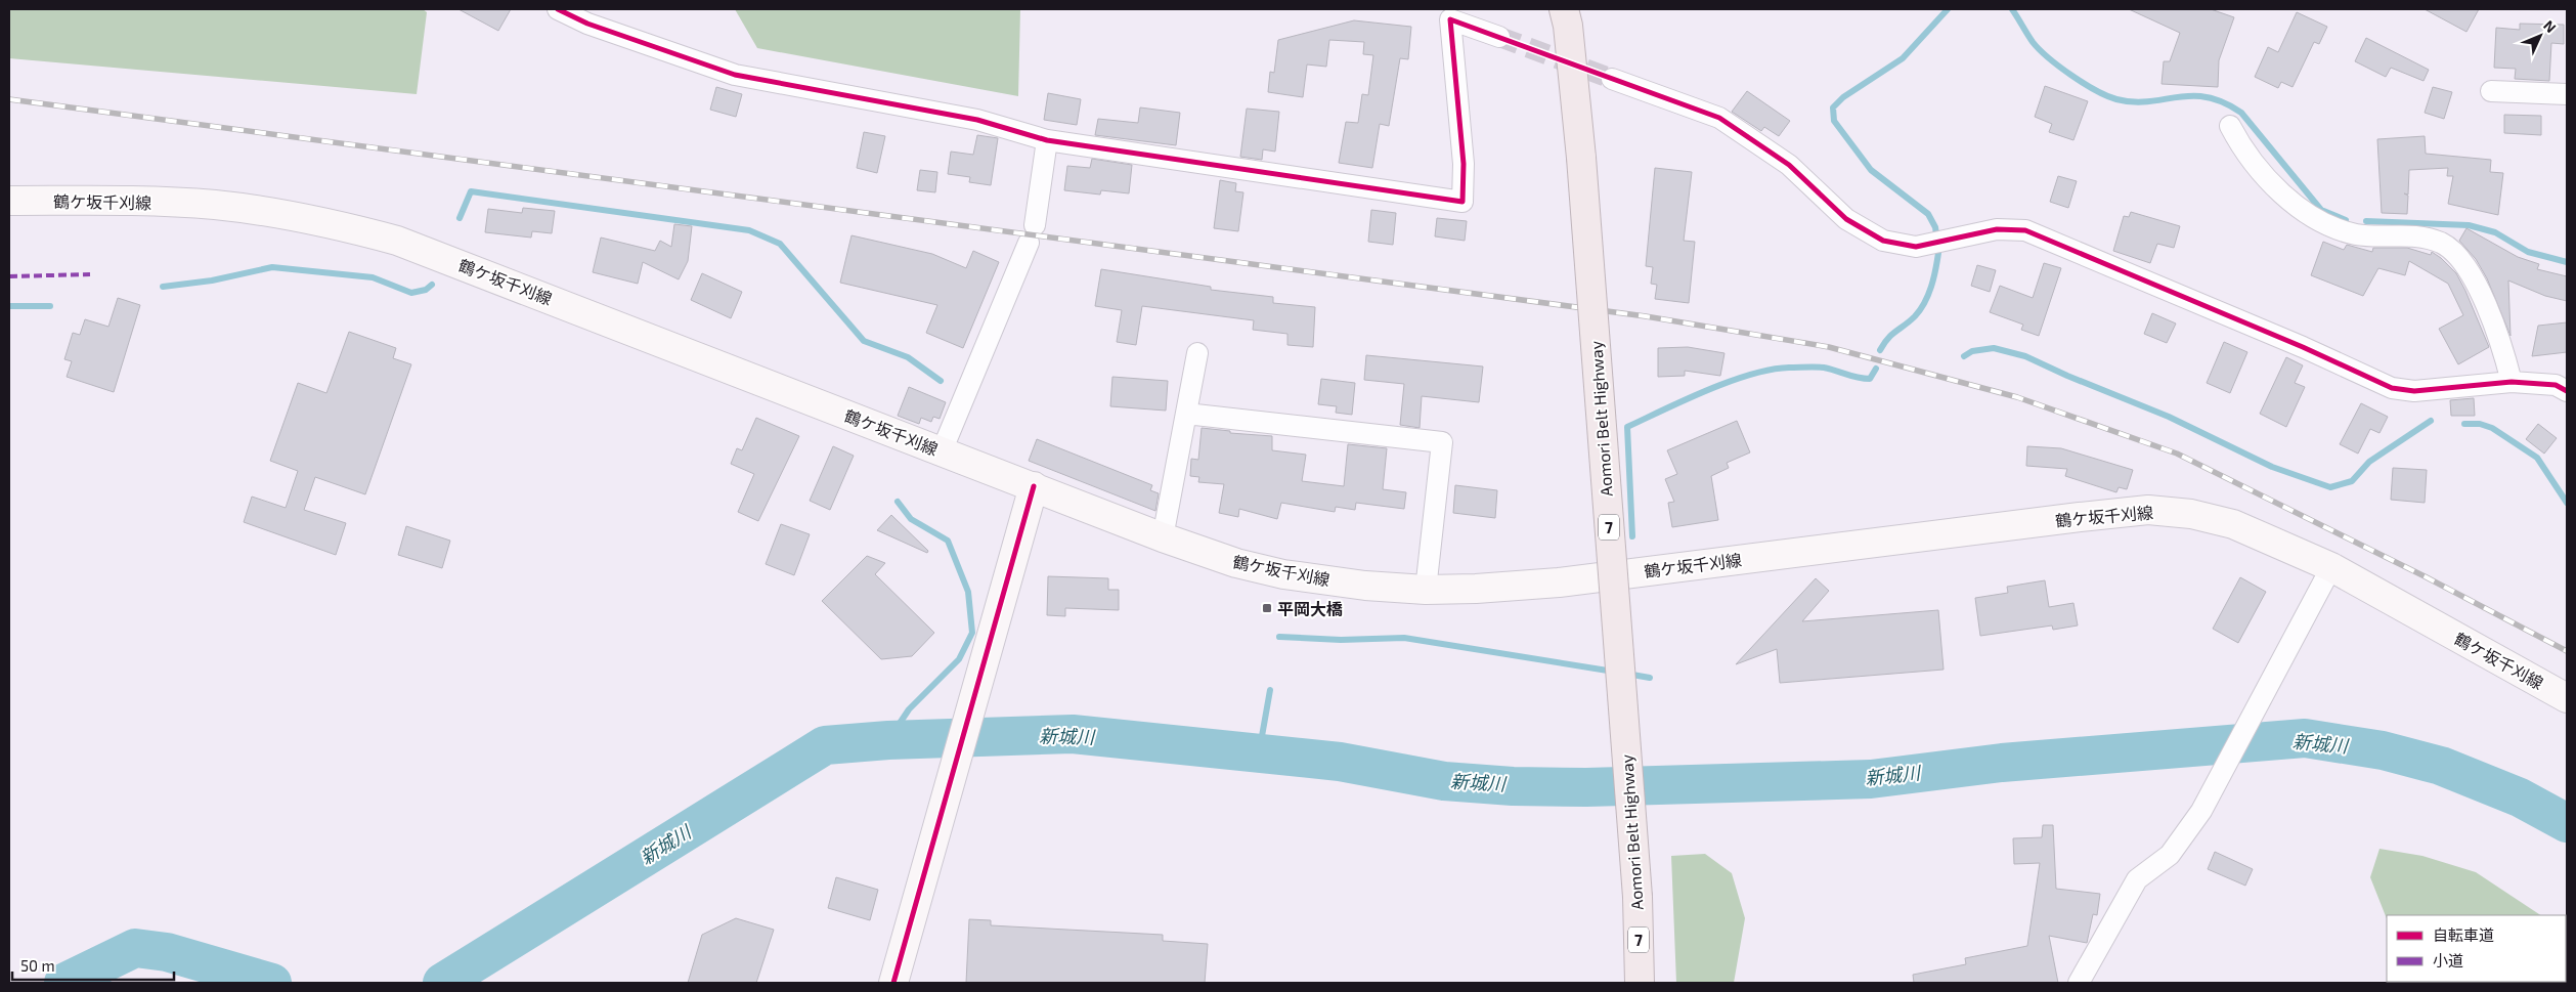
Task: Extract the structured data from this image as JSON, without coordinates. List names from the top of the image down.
{
  "streets": {
    "highway": ["Aomori Belt Highway", "7"],
    "main road": ["鶴ケ坂千刈線"]
  },
  "water": ["新城川"],
  "places": {
    "transit": ["平岡大橋"]
  },
  "legend": ["自転車道", "小道"],
  "scale_bar": "50 m",
  "north": "top right"
}
